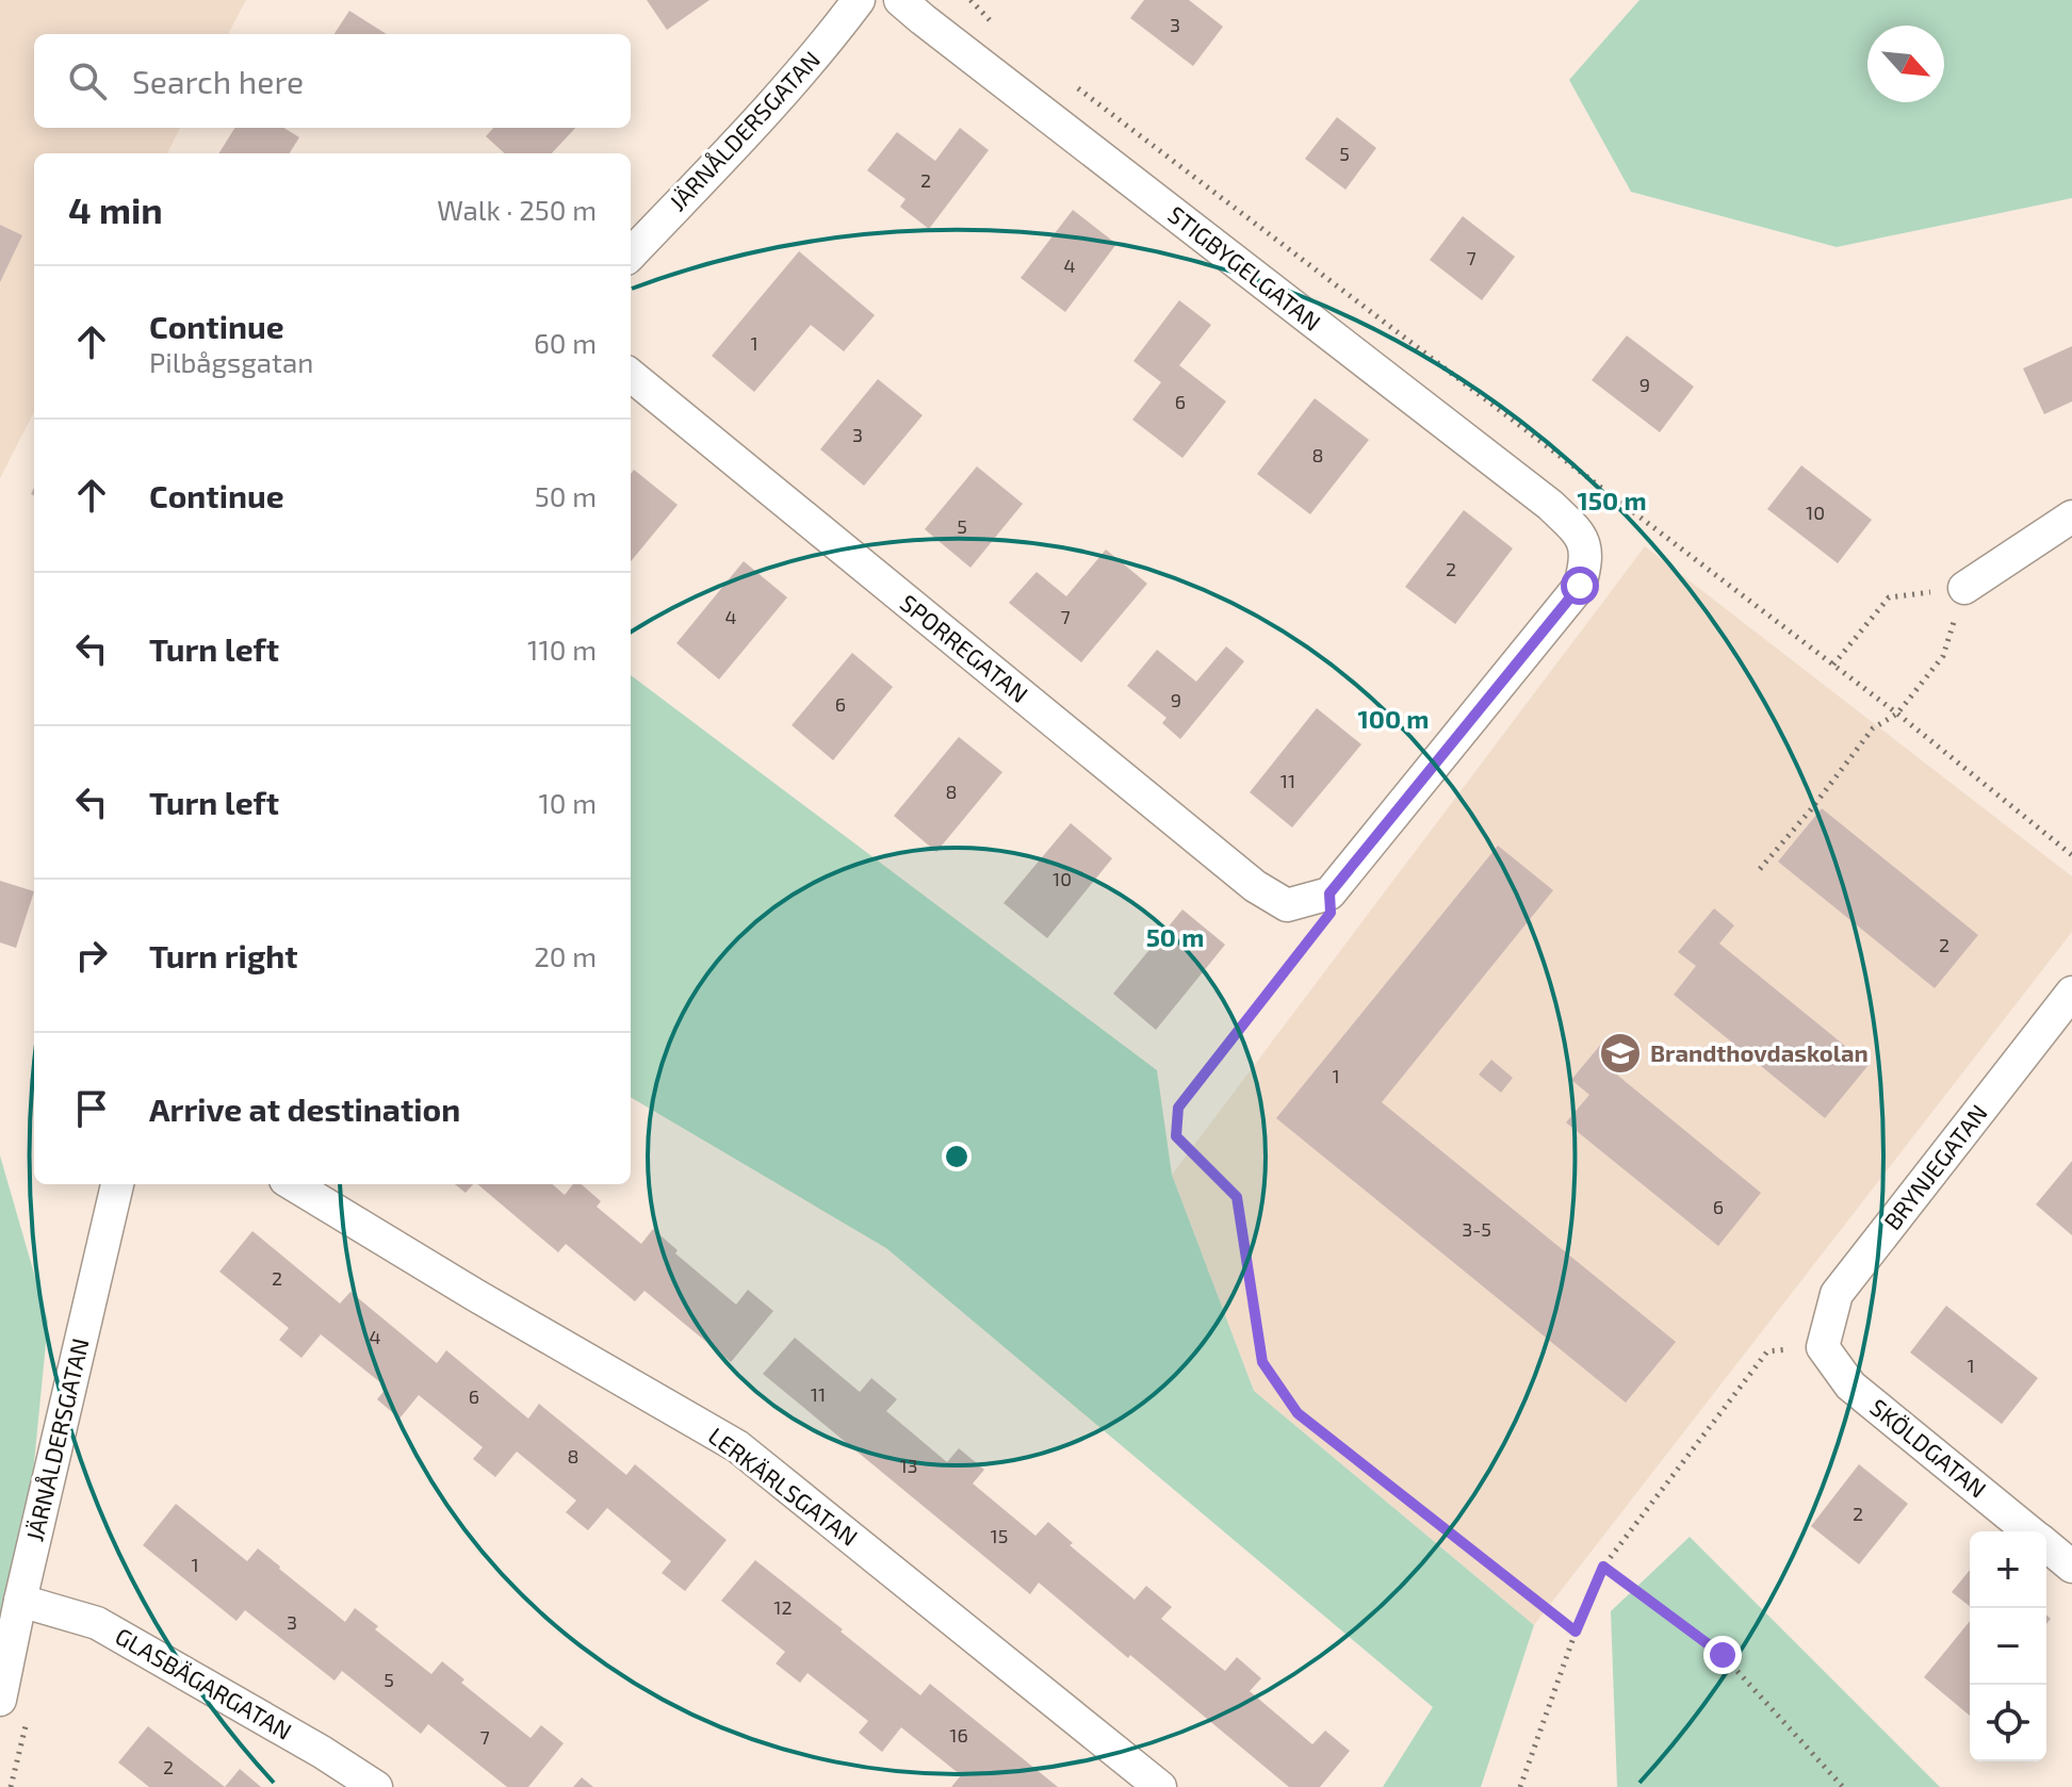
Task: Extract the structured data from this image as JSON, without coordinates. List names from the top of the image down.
{
  "streets": {
    "street": [
      "JÄRNÅLDERSGATAN",
      "STIGBYGELGATAN",
      "SPORREGATAN",
      "BRYNJEGATAN",
      "SKÖLDGATAN",
      "LERKÄRLSGATAN",
      "GLASBÄGARGATAN"
    ]
  },
  "crossings": [
    ["JÄRNÅLDERSGATAN", "GLASBÄGARGATAN"],
    ["STIGBYGELGATAN", "SPORREGATAN"],
    ["BRYNJEGATAN", "SKÖLDGATAN"]
  ],
  "places": {
    "school or university": ["Brandthovdaskolan"]
  },
  "house_numbers": [
    "3",
    "5",
    "2",
    "7",
    "4",
    "1",
    "9",
    "6",
    "3",
    "8",
    "10",
    "5",
    "2",
    "4",
    "7",
    "9",
    "6",
    "11",
    "8",
    "10",
    "2",
    "1",
    "6",
    "3-5",
    "2",
    "4",
    "1",
    "11",
    "6",
    "8",
    "13",
    "2",
    "15",
    "1",
    "12",
    "3",
    "5",
    "16",
    "7",
    "2"
  ],
  "north": "bottom right",
  "page": {
    "search": "Search here",
    "heading": ["4 min", "Walk · 250 m"],
    "list": [
      ["Continue", "Pilbågsgatan", "60 m"],
      ["Continue", "50 m"],
      ["Turn left", "110 m"],
      ["Turn left", "10 m"],
      ["Turn right", "20 m"],
      "Arrive at destination"
    ],
    "map_buttons": ["+", "−"]
  },
  "rings": ["150 m", "100 m", "50 m"]
}
